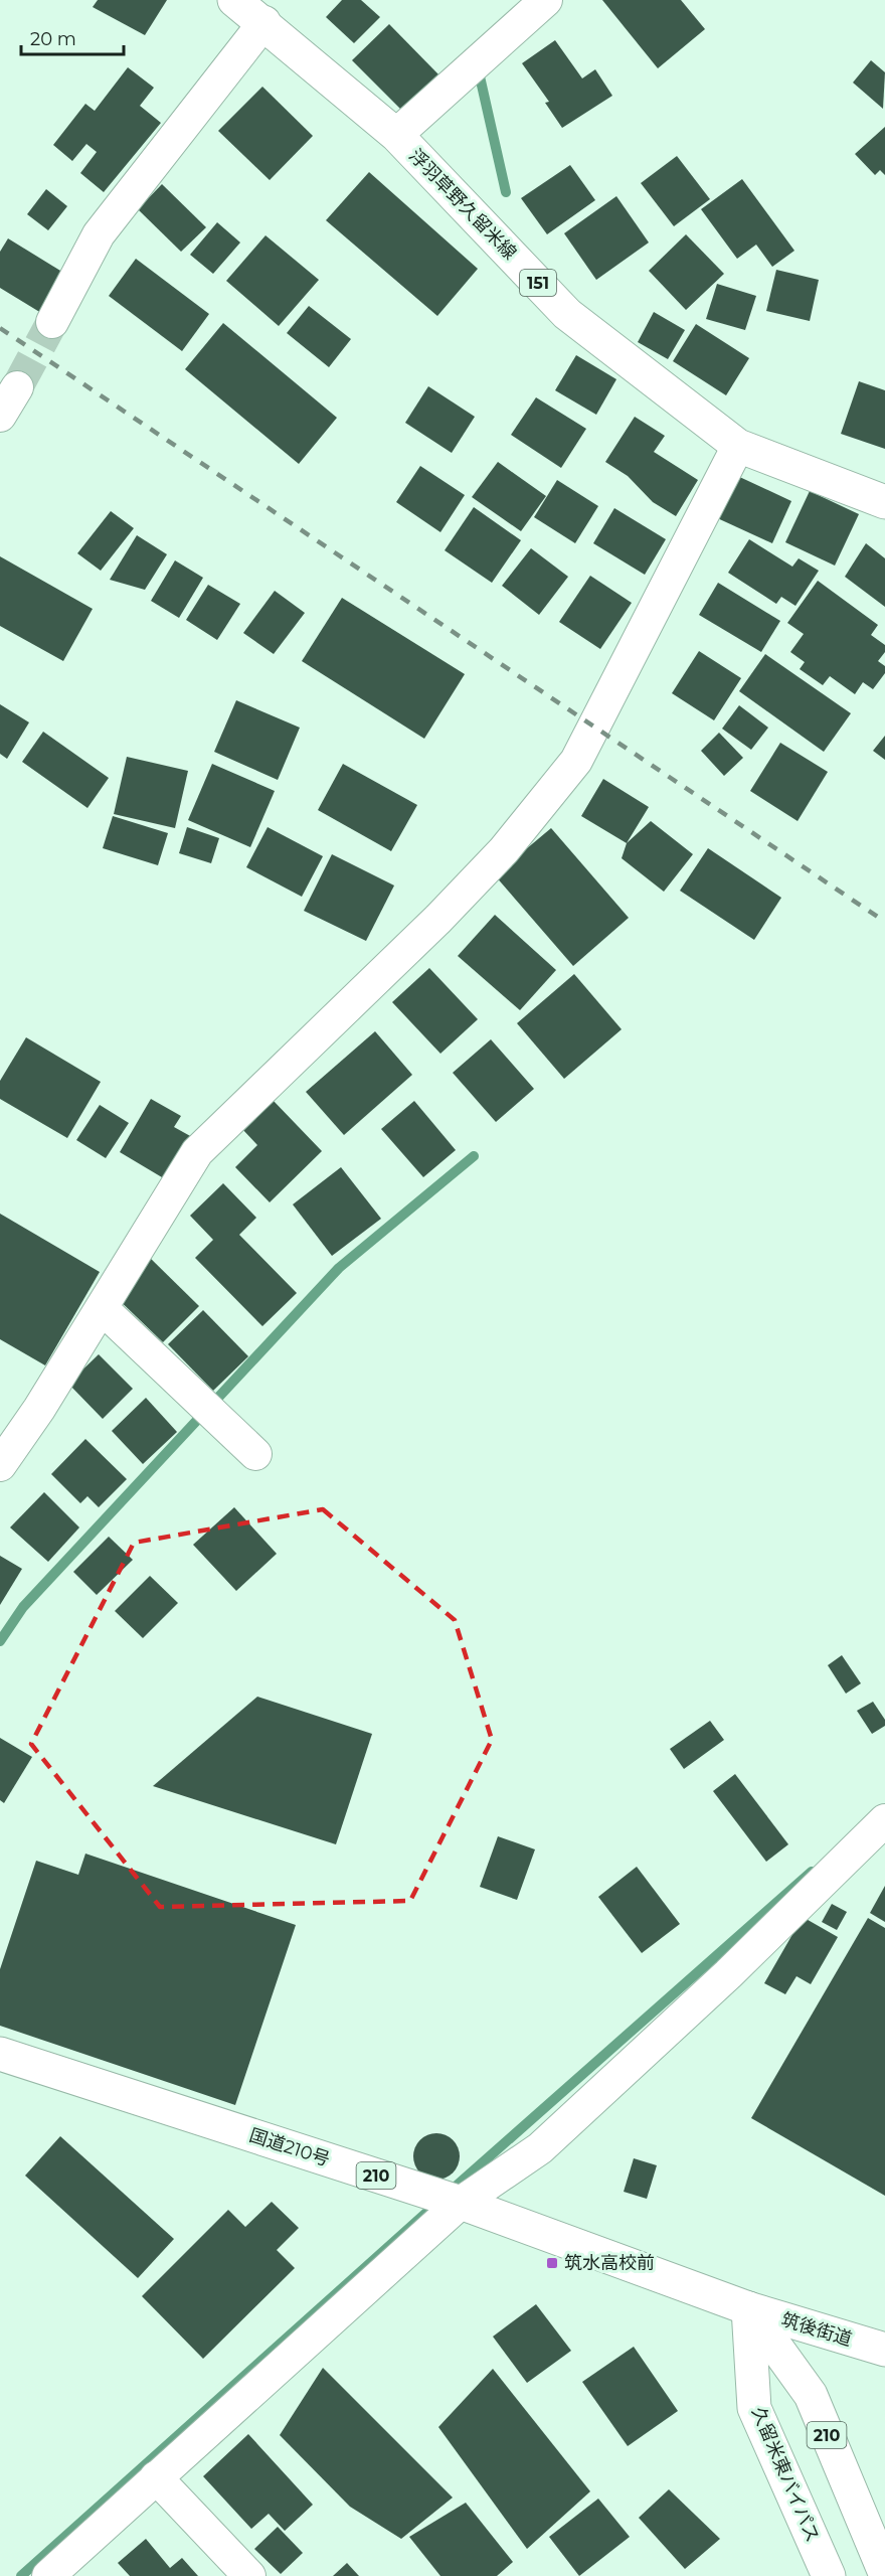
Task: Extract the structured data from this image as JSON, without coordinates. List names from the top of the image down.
{
  "streets": {
    "main road": [
      "浮羽草野久留米線",
      "151",
      "国道210号",
      "210",
      "筑後街道",
      "久留米東バイパス"
    ]
  },
  "crossings": [
    ["国道210号", "210"],
    ["国道210号", "筑後街道"],
    ["国道210号", "久留米東バイパス"],
    ["210", "筑後街道"],
    ["210", "久留米東バイパス"],
    ["筑後街道", "久留米東バイパス"]
  ],
  "places": {
    "transit": ["筑水高校前"]
  },
  "scale_bar": "20 m"
}
